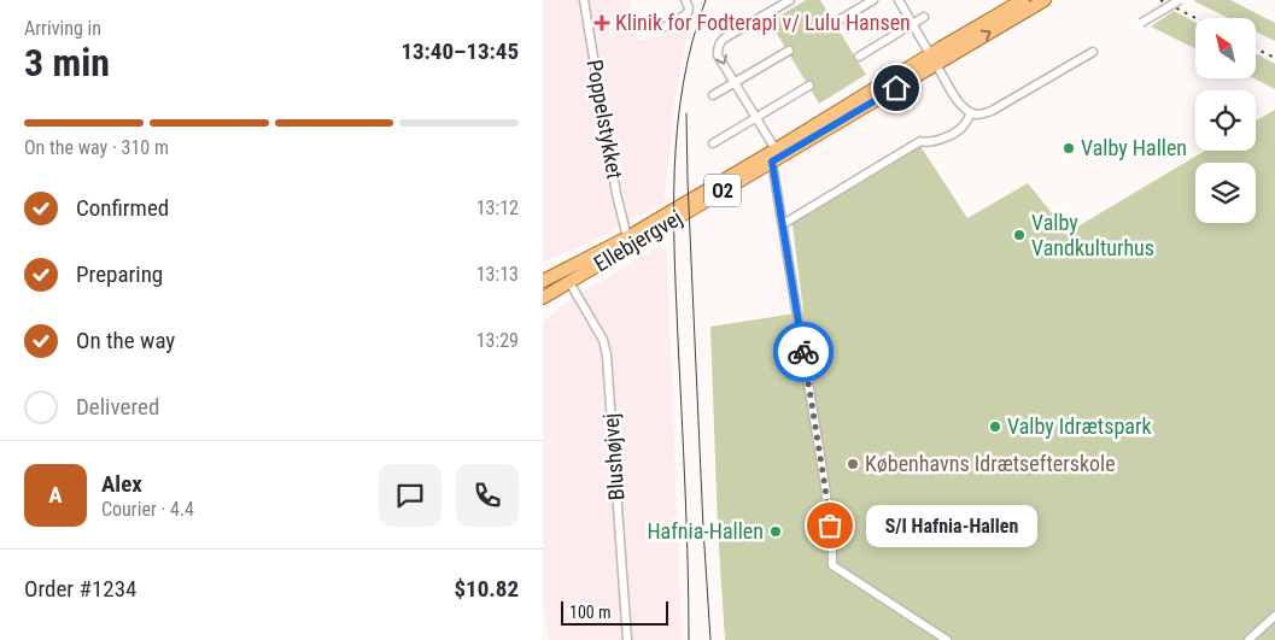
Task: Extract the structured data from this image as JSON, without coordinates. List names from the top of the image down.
{
  "streets": {
    "main road": ["O2", "Ellebjergvej"],
    "street": ["Poppelstykket", "Blushøjvej"]
  },
  "crossings": [
    ["Poppelstykket", "Ellebjergvej"],
    ["Ellebjergvej", "Blushøjvej"]
  ],
  "places": {
    "health": ["Klinik for Fodterapi v/ Lulu Hansen"],
    "other": [
      "Valby Hallen",
      "Valby Vandkulturhus",
      "Valby Idrætspark",
      "Københavns Idrætsefterskole",
      "S/I Hafnia-Hallen",
      "Hafnia-Hallen"
    ]
  },
  "scale_bar": "100 m",
  "north": "top left",
  "page": {
    "heading": ["3 min", "Arriving in", "13:40–13:45"],
    "panel": [
      "Alex",
      "Courier · 4.4",
      "Order #1234",
      "$10.82"
    ],
    "bar": "On the way · 310 m",
    "list": [
      ["Confirmed", "13:12"],
      ["Preparing", "13:13"],
      ["On the way", "13:29"],
      "Delivered"
    ],
    "round": "A",
    "bubble": "S/I Hafnia-Hallen",
    "scale": "100 m"
  }
}
